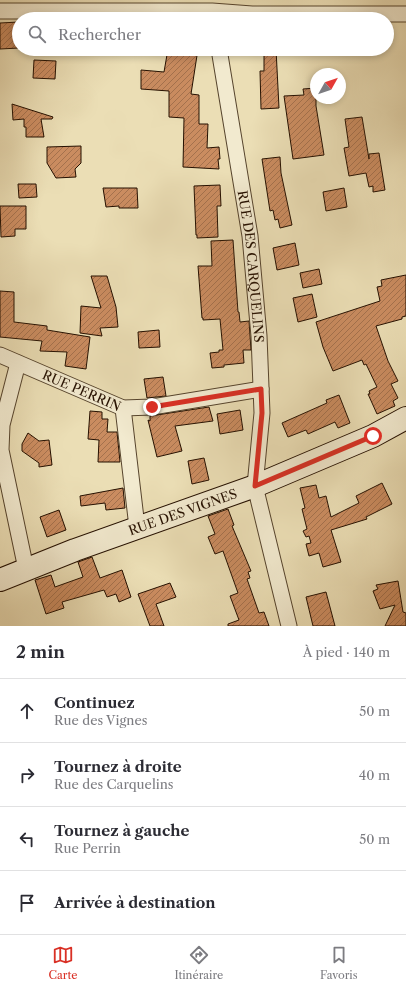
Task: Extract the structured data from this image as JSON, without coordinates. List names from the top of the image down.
{
  "streets": {
    "street": ["RUE DES CARQUELINS", "RUE PERRIN", "RUE DES VIGNES"]
  },
  "crossings": [
    ["RUE DES CARQUELINS", "RUE PERRIN"],
    ["RUE DES CARQUELINS", "RUE DES VIGNES"]
  ],
  "north": "top right",
  "page": {
    "search": "Rechercher",
    "heading": ["2 min", "À pied · 140 m"],
    "list": [
      ["Continuez", "Rue des Vignes", "50 m"],
      ["Tournez à droite", "Rue des Carquelins", "40 m"],
      ["Tournez à gauche", "Rue Perrin", "50 m"],
      "Arrivée à destination"
    ],
    "nav": ["Carte", "Itinéraire", "Favoris"]
  }
}
